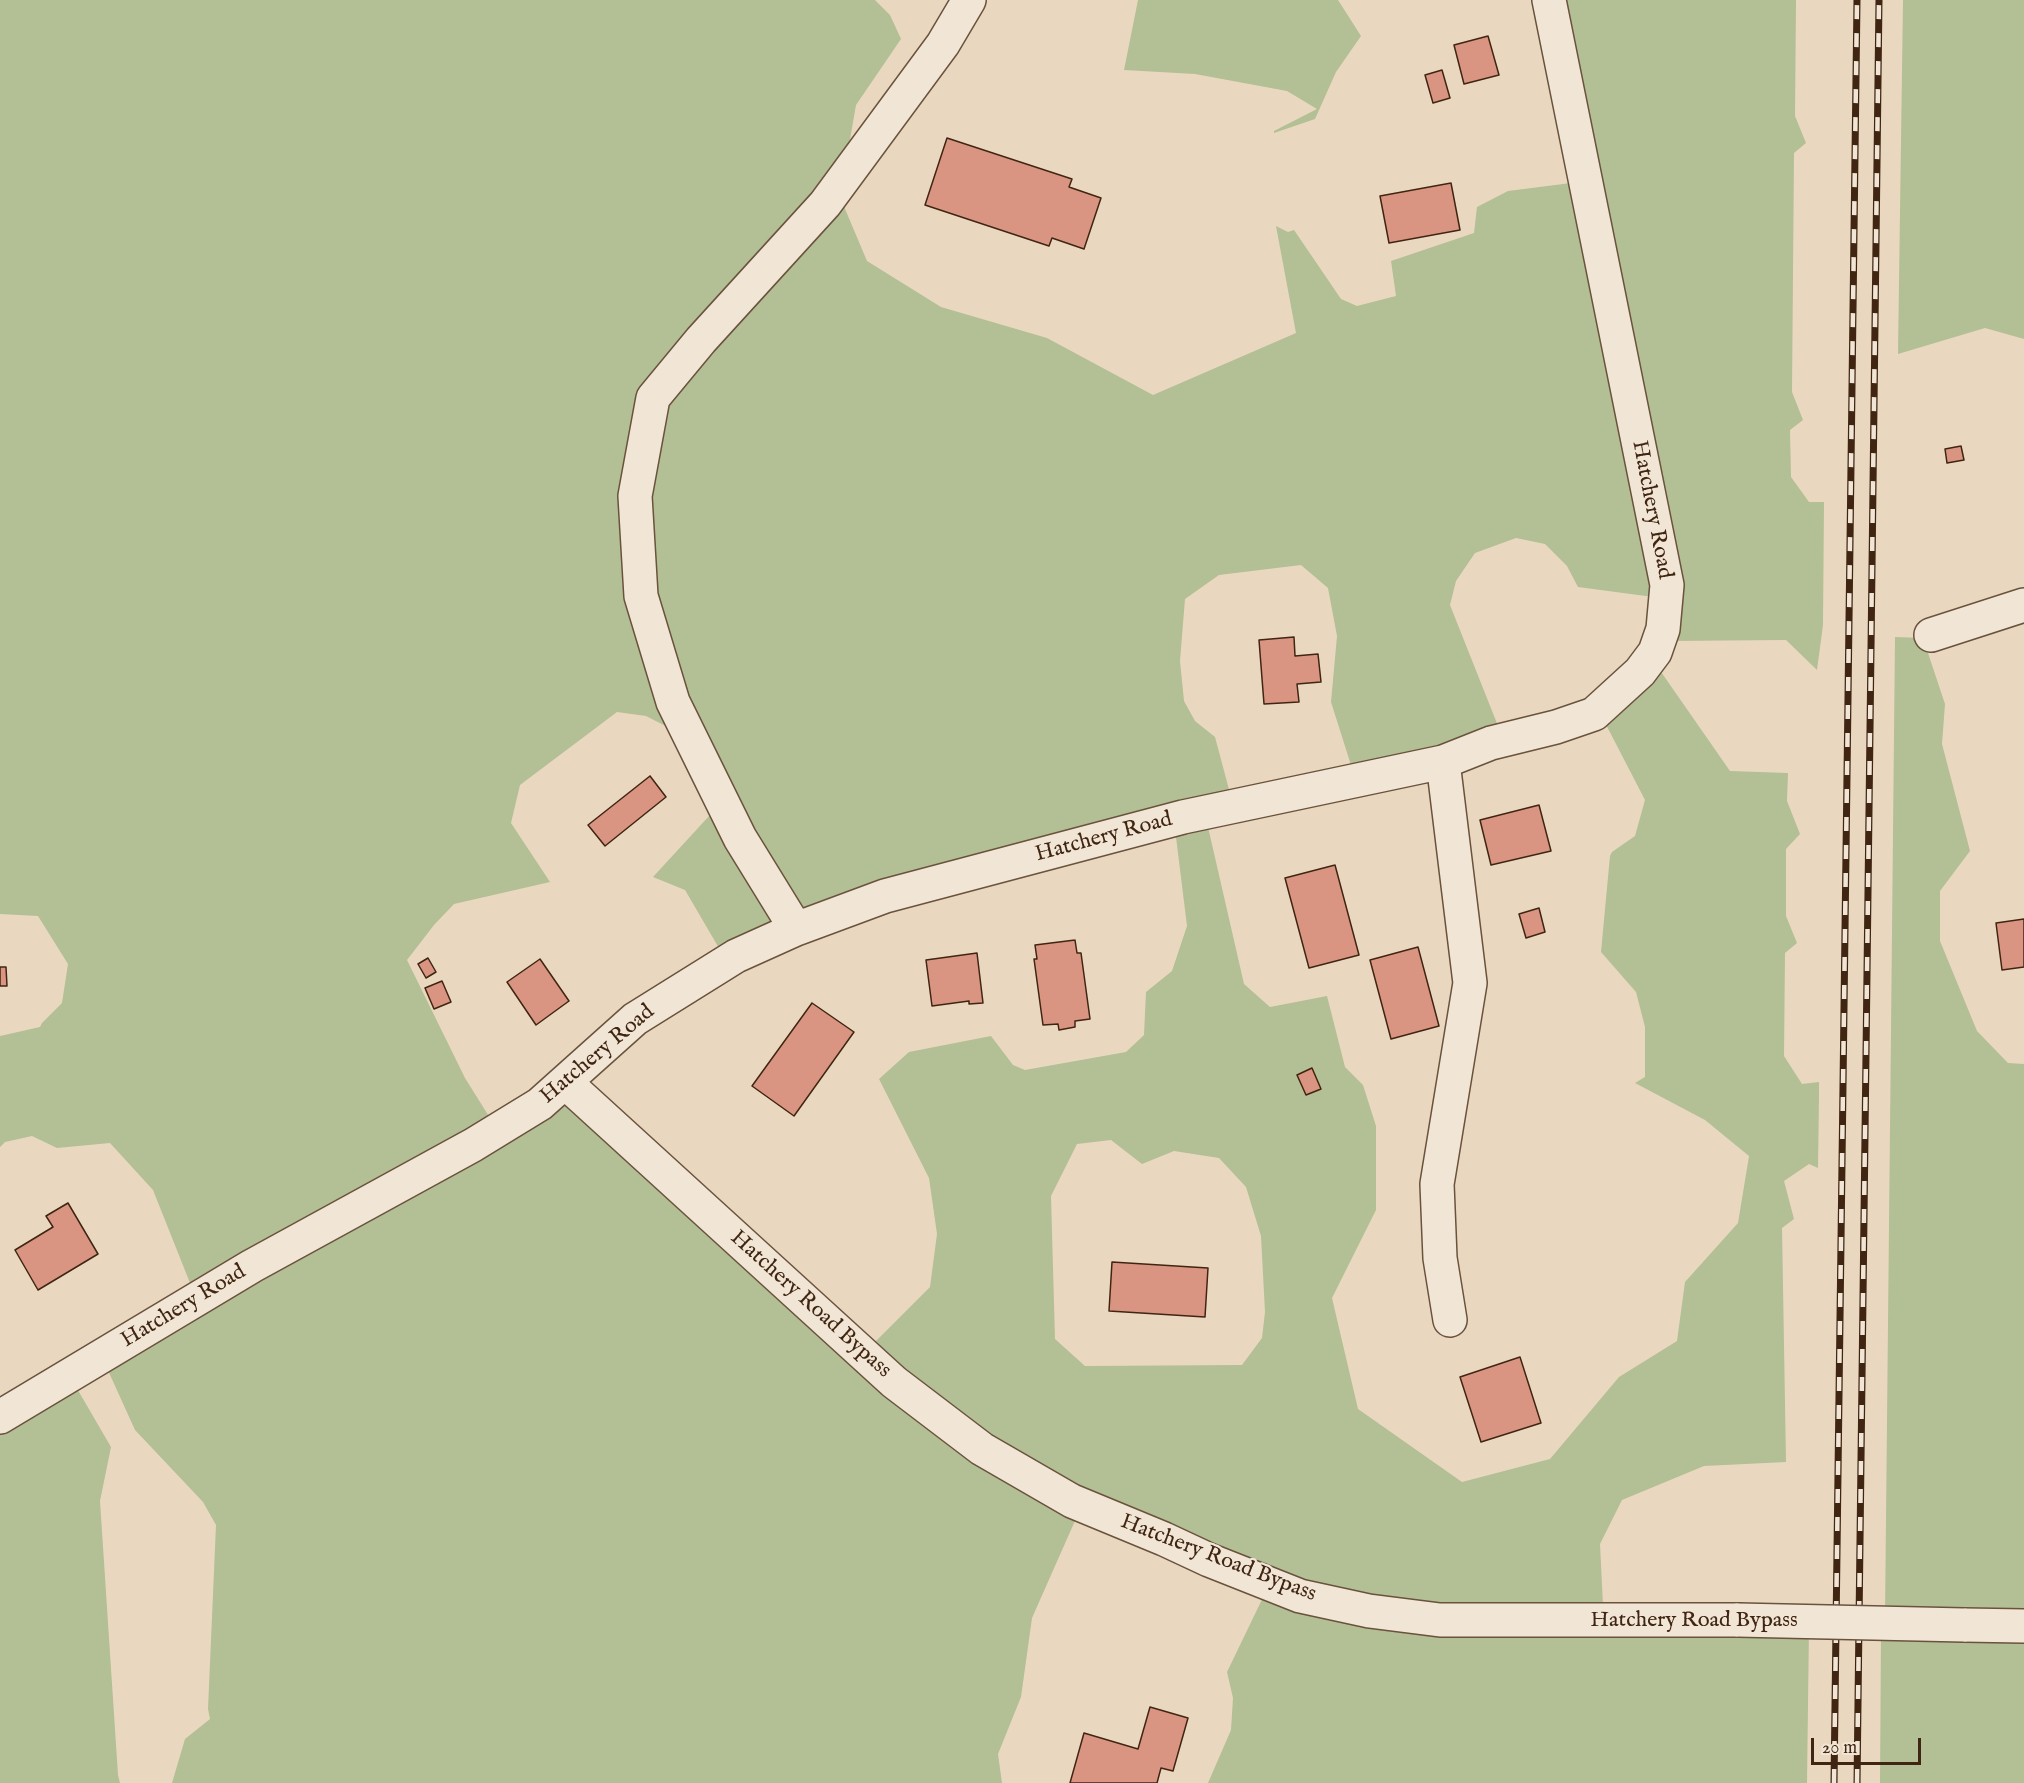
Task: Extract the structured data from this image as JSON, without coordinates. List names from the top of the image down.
{
  "streets": {
    "street": ["Hatchery Road", "Hatchery Road Bypass"]
  },
  "crossings": [
    ["Hatchery Road", "Hatchery Road Bypass"]
  ],
  "scale_bar": "20 m"
}
